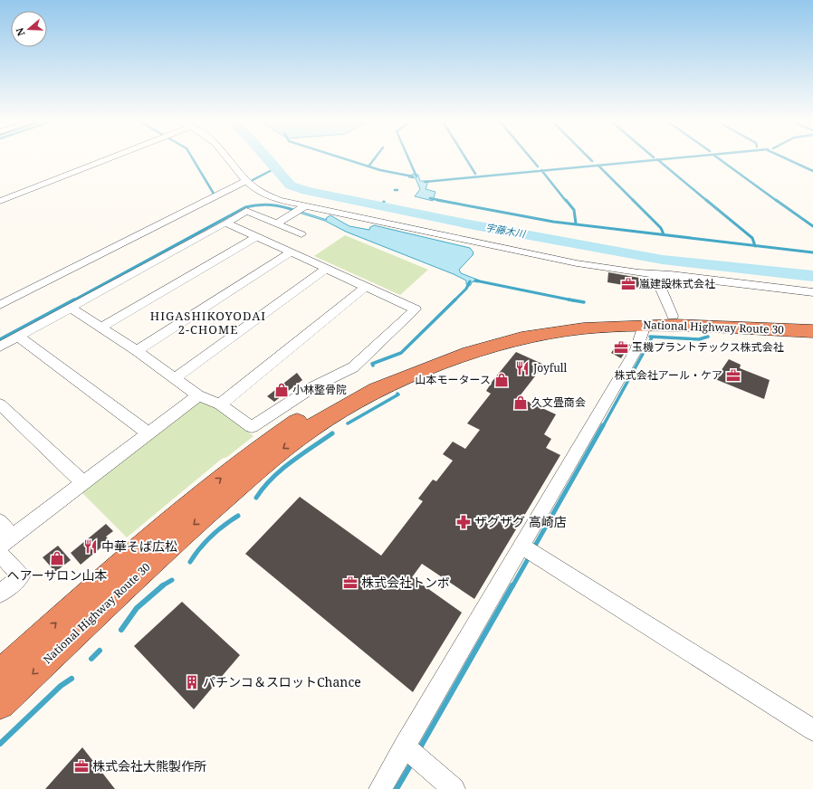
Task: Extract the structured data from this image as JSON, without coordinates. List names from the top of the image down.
{
  "streets": {
    "highway": ["National Highway Route 30"]
  },
  "districts": ["HIGASHIKOYODAI 2-CHOME"],
  "water": ["宇藤木川"],
  "places": {
    "office": [
      "嵐建設株式会社",
      "玉機プラントテックス株式会社",
      "株式会社アール・ケア",
      "株式会社トンボ",
      "株式会社大熊製作所"
    ],
    "restaurant": ["Joyfull", "中華そば広松"],
    "shop": [
      "山本モータース",
      "小林整骨院",
      "久文畳商会",
      "ヘアーサロン山本"
    ],
    "pharmacy": ["ザグザグ 高崎店"],
    "building": ["パチンコ＆スロットChance"]
  },
  "north": "left"
}
